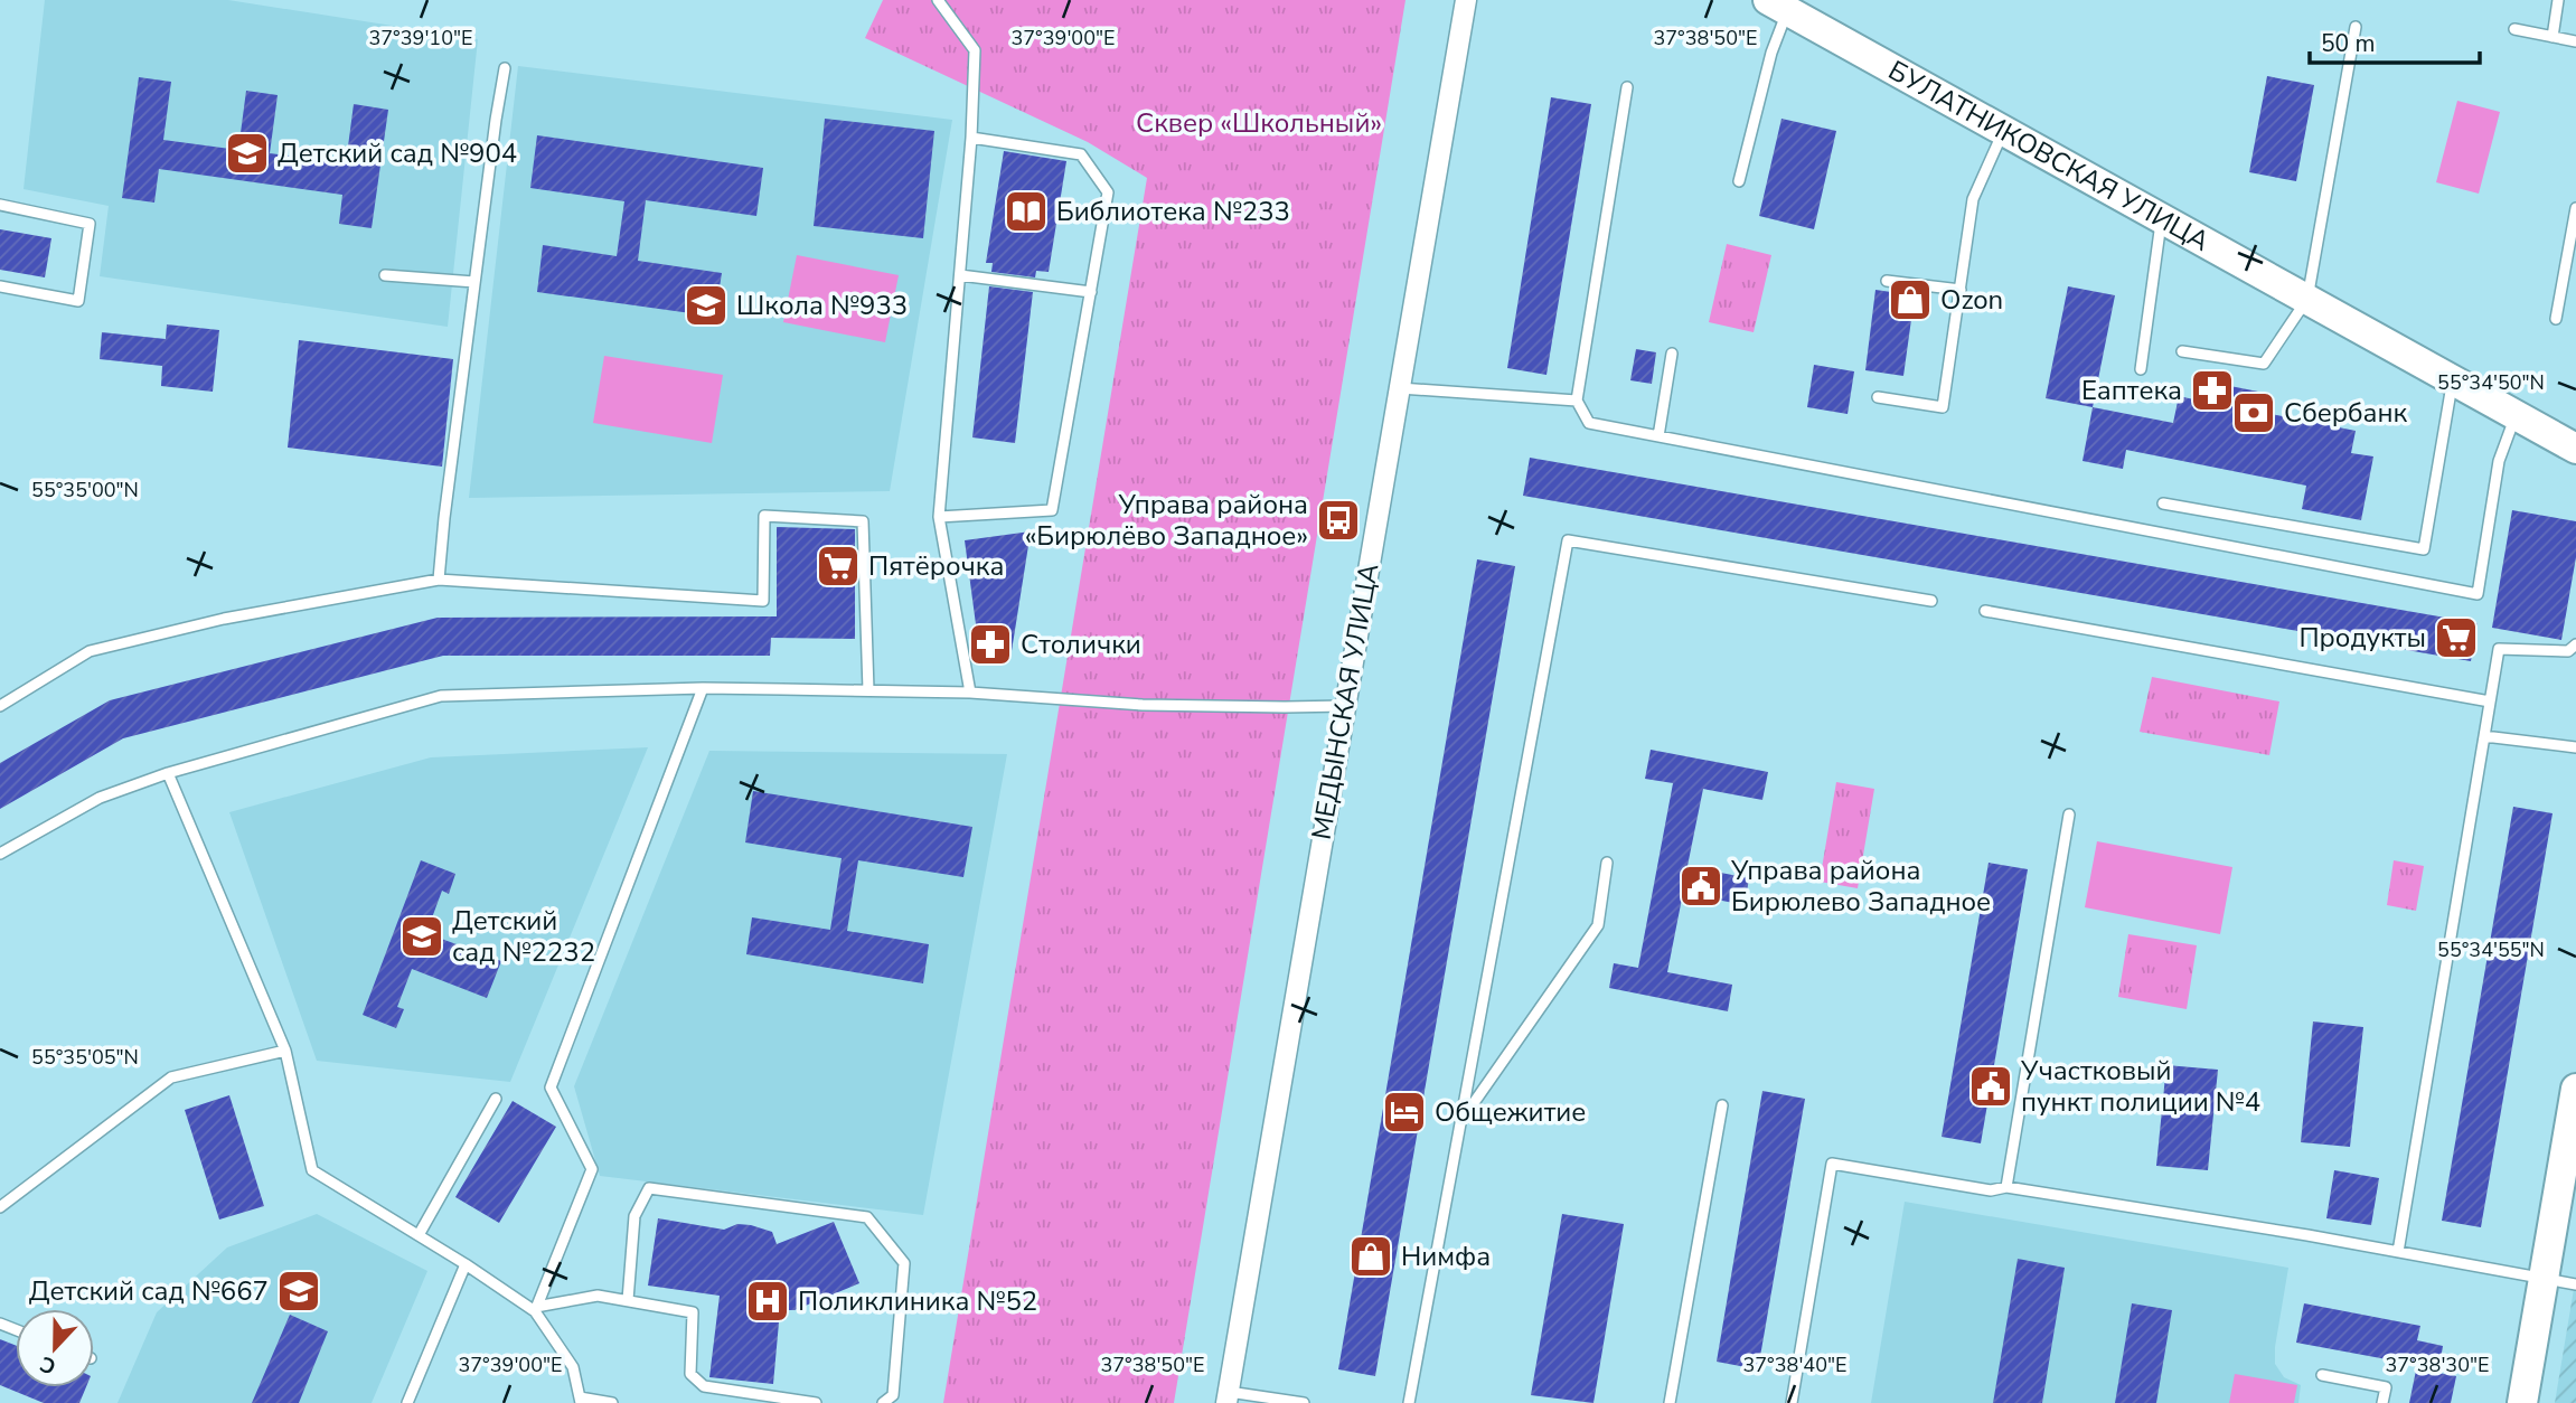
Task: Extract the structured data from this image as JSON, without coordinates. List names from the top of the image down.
{
  "streets": {
    "street": ["БУЛАТНИКОВСКАЯ УЛИЦА", "МЕДЫНСКАЯ УЛИЦА"]
  },
  "parks": ["Сквер «Школьный»"],
  "places": {
    "school or university": [
      "Детский сад №904",
      "Школа №933",
      "Детский сад №2232",
      "Детский сад №667"
    ],
    "library": ["Библиотека №233"],
    "shop": ["Ozon", "Нимфа"],
    "pharmacy": ["Еаптека", "Столички"],
    "bank": ["Сбербанк"],
    "bus stop": ["Управа района «Бирюлёво Западное»"],
    "supermarket": ["Пятёрочка", "Продукты"],
    "public building": ["Управа района Бирюлево Западное", "Участковый пункт полиции №4"],
    "hotel": ["Общежитие"],
    "hospital": ["Поликлиника №52"]
  },
  "scale_bar": "50 m",
  "north": "bottom",
  "coordinates": [
    "37°39'10\"E",
    "37°38'50\"E",
    "37°39'00\"E",
    "55°34'50\"N",
    "55°35'00\"N",
    "55°34'55\"N",
    "55°35'05\"N",
    "37°38'40\"E",
    "37°38'30\"E"
  ]
}
